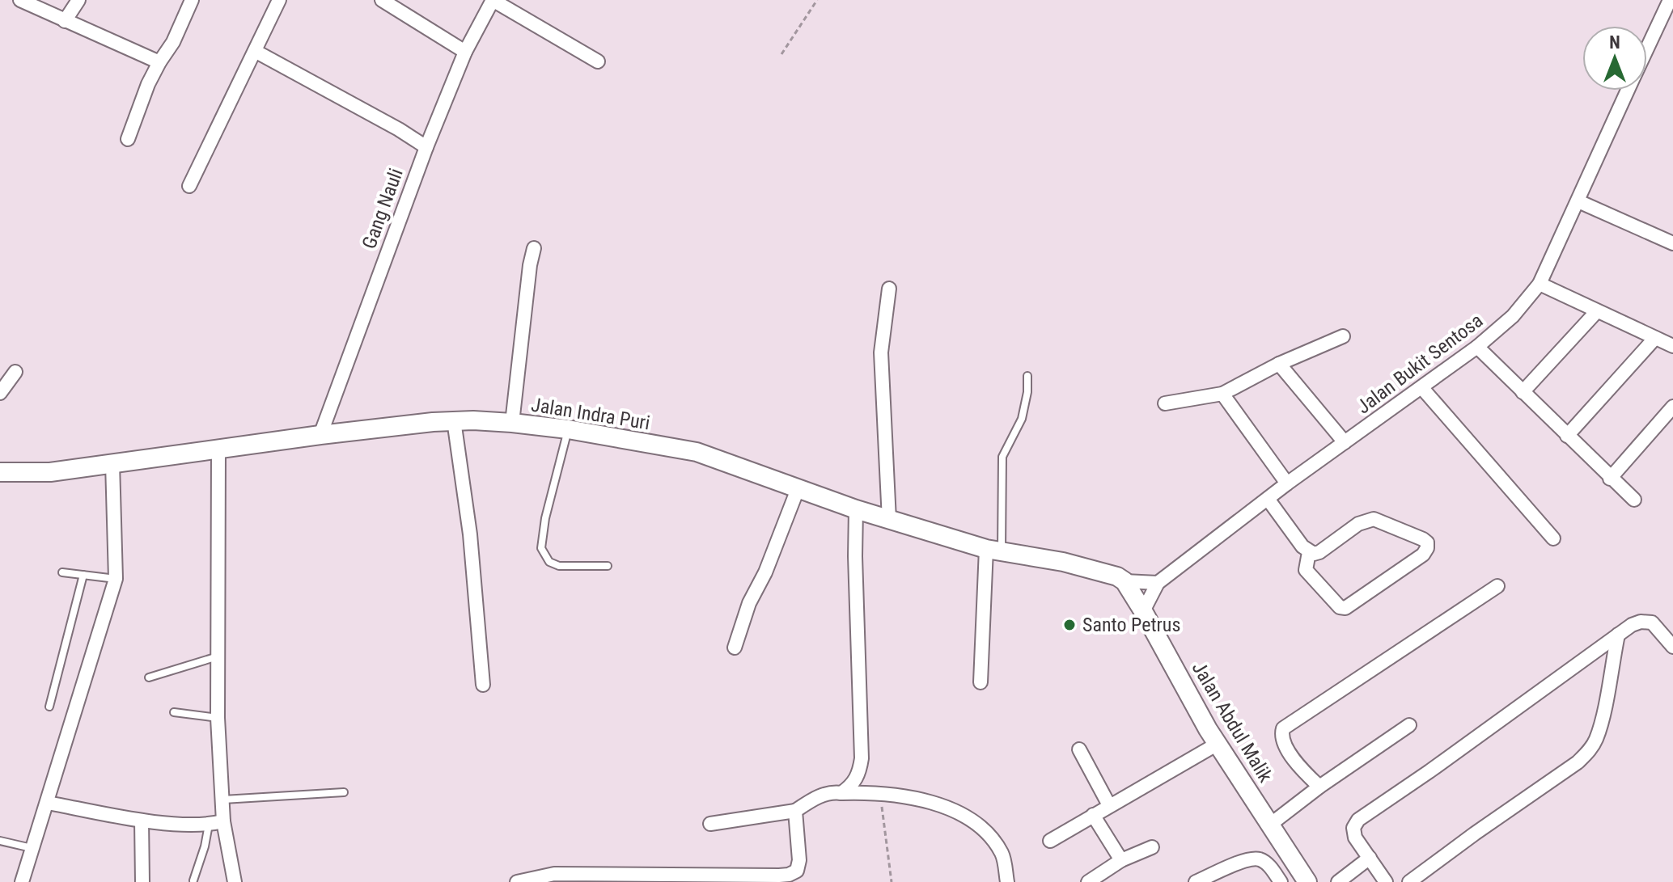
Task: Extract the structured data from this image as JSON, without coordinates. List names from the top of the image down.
{
  "streets": {
    "street": [
      "Gang Nauli",
      "Jalan Bukit Sentosa",
      "Jalan Indra Puri",
      "Jalan Abdul Malik"
    ]
  },
  "crossings": [
    ["Gang Nauli", "Jalan Indra Puri"],
    ["Jalan Bukit Sentosa", "Jalan Indra Puri"],
    ["Jalan Bukit Sentosa", "Jalan Abdul Malik"],
    ["Jalan Indra Puri", "Jalan Abdul Malik"]
  ],
  "places": ["Santo Petrus"],
  "north": "top"
}
